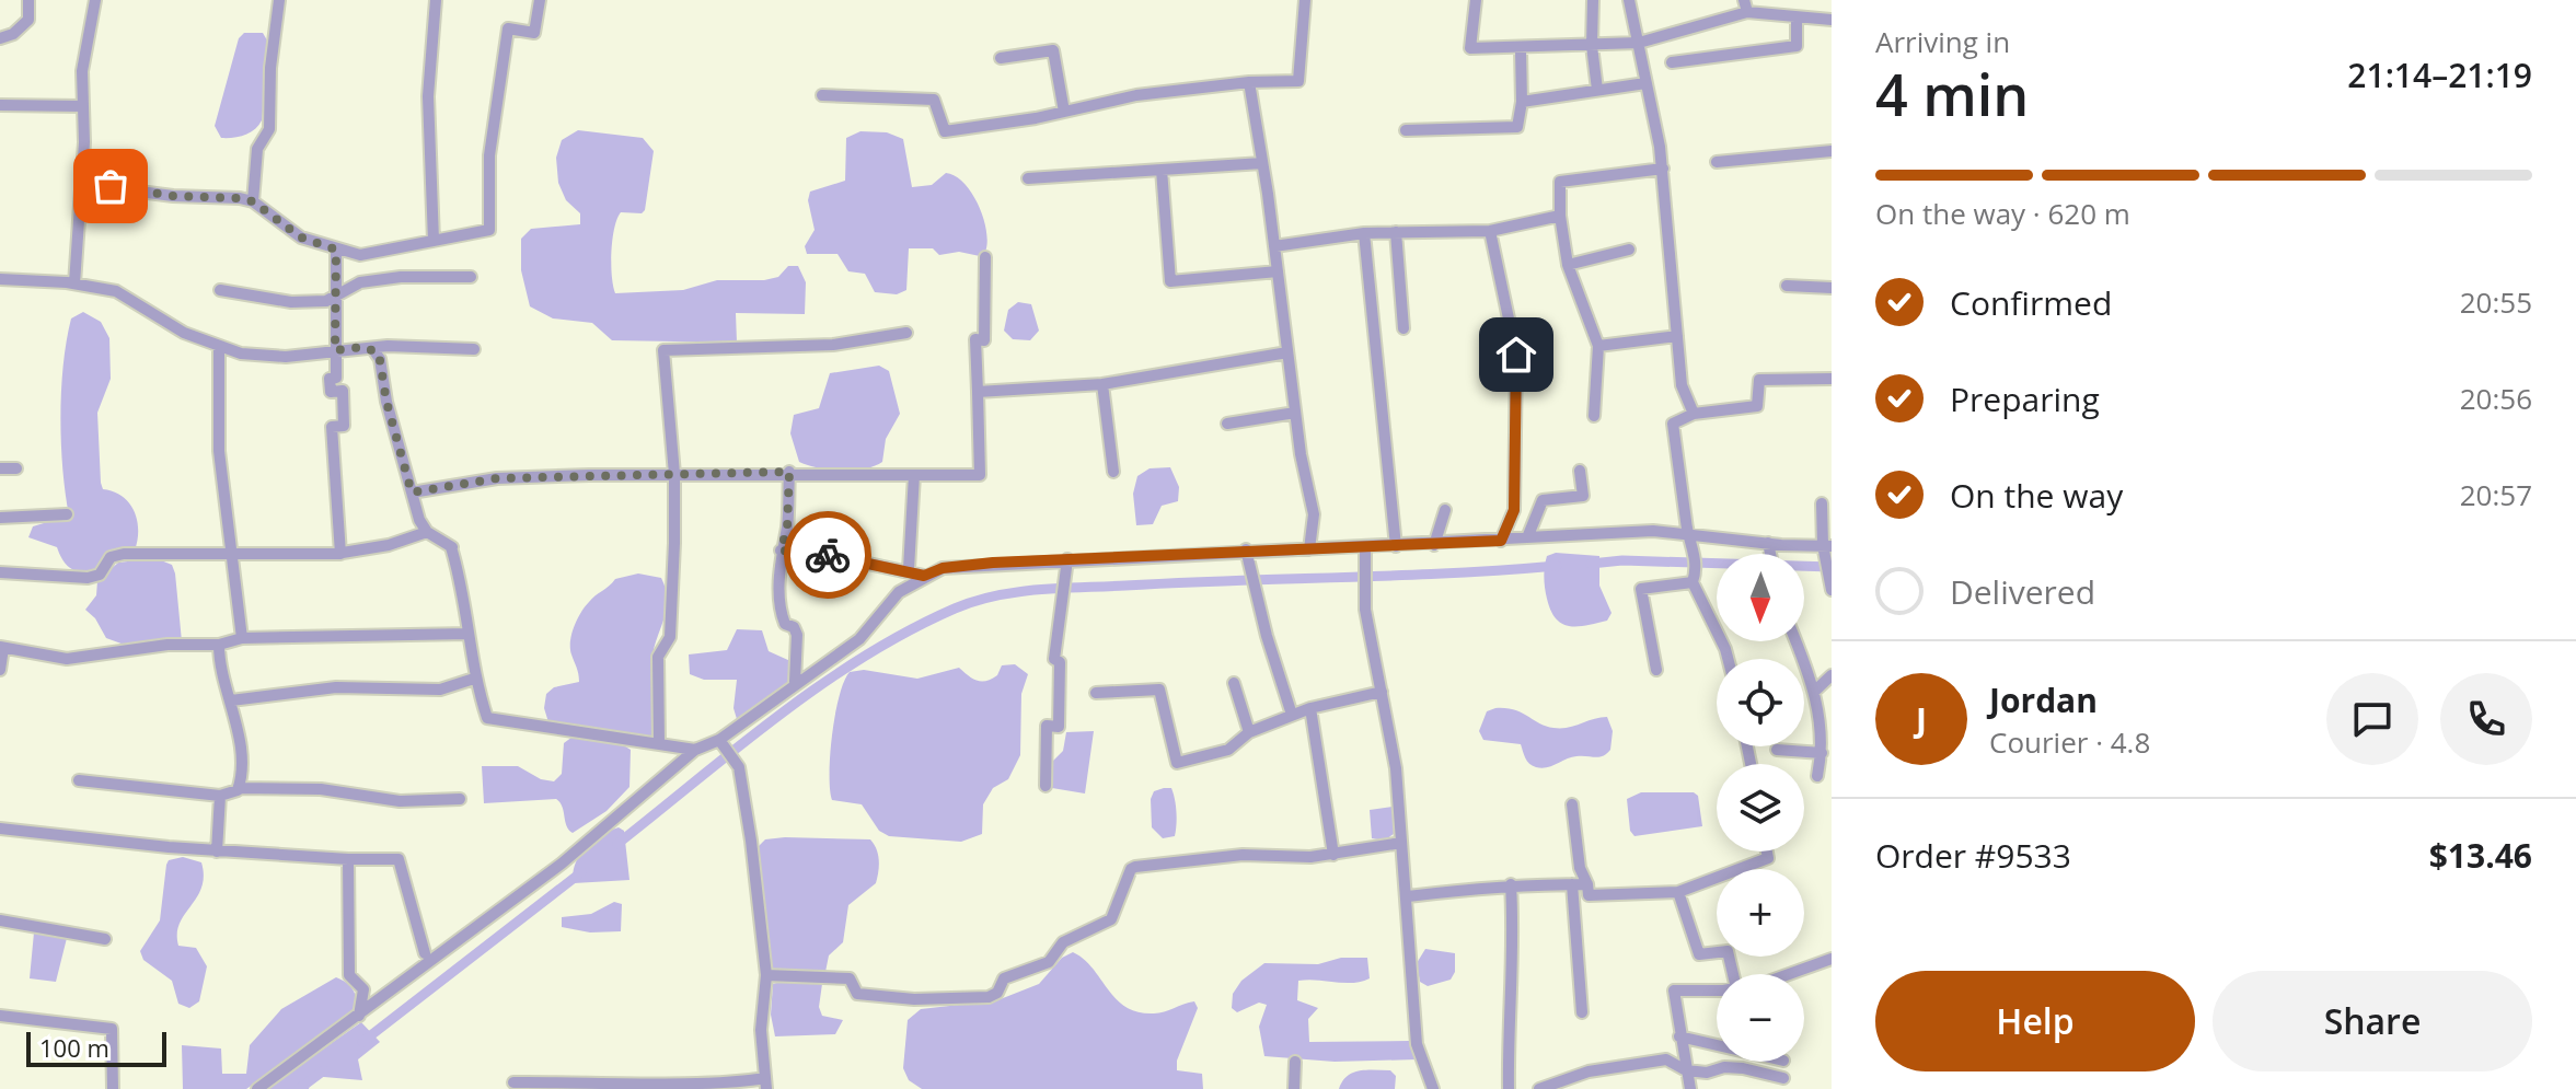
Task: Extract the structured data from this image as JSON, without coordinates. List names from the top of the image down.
{
  "scale_bar": "100 m",
  "north": "bottom",
  "page": {
    "heading": ["4 min", "Arriving in", "21:14–21:19"],
    "panel": [
      "Jordan",
      "Courier · 4.8",
      "Order #9533",
      "$13.46"
    ],
    "bar": "On the way · 620 m",
    "list": [
      ["Confirmed", "20:55"],
      ["Preparing", "20:56"],
      ["On the way", "20:57"],
      "Delivered"
    ],
    "map_buttons": ["+", "−"],
    "round": "J",
    "buttons": ["Help", "Share"],
    "scale": "100 m"
  }
}
